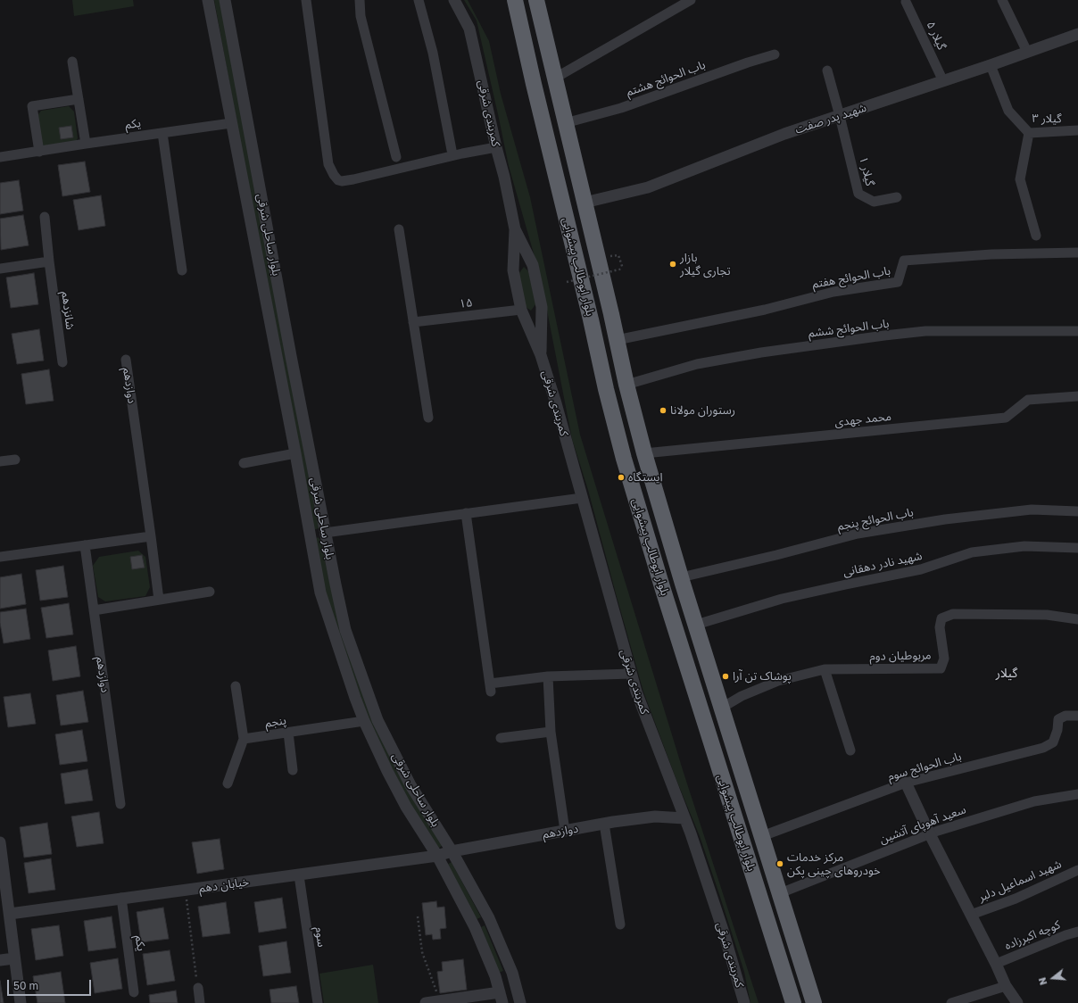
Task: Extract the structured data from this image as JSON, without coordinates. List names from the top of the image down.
{
  "streets": {
    "highway": ["بلوار ابوطالب پیشوایی"],
    "street": [
      "گیلار ۵",
      "باب الحوائج هشتم",
      "کمربندی شرقی",
      "شهید پدر صفت",
      "گیلار ۳",
      "یکم",
      "گیلار ۱",
      "بلوار ساحلی شرقی",
      "باب الحوائج هفتم",
      "۱۵",
      "شانزدهم",
      "باب الحوائج ششم",
      "دوازدهم",
      "محمد جهدی",
      "باب الحوائج پنجم",
      "شهید نادر دهقانی",
      "مربوطیان دوم",
      "پنجم",
      "باب الحوائج سوم",
      "سعید آهوپای آتشین",
      "شهید اسماعیل دلبر",
      "خیابان دهم",
      "کوچه اکبرزاده",
      "سوم"
    ]
  },
  "crossings": [
    ["گیلار ۵", "شهید پدر صفت"],
    ["باب الحوائج هشتم", "بلوار ابوطالب پیشوایی"],
    ["کمربندی شرقی", "۱۵"],
    ["کمربندی شرقی", "دوازدهم"],
    ["شهید پدر صفت", "گیلار ۳"],
    ["شهید پدر صفت", "گیلار ۱"],
    ["شهید پدر صفت", "بلوار ابوطالب پیشوایی"],
    ["یکم", "بلوار ساحلی شرقی"],
    ["یکم", "خیابان دهم"],
    ["بلوار ساحلی شرقی", "دوازدهم"],
    ["بلوار ساحلی شرقی", "پنجم"],
    ["بلوار ساحلی شرقی", "خیابان دهم"],
    ["بلوار ابوطالب پیشوایی", "باب الحوائج هفتم"],
    ["بلوار ابوطالب پیشوایی", "باب الحوائج ششم"],
    ["بلوار ابوطالب پیشوایی", "محمد جهدی"],
    ["بلوار ابوطالب پیشوایی", "باب الحوائج پنجم"],
    ["بلوار ابوطالب پیشوایی", "شهید نادر دهقانی"],
    ["بلوار ابوطالب پیشوایی", "مربوطیان دوم"],
    ["بلوار ابوطالب پیشوایی", "باب الحوائج سوم"],
    ["بلوار ابوطالب پیشوایی", "سعید آهوپای آتشین"],
    ["دوازدهم", "خیابان دهم"],
    ["خیابان دهم", "سوم"]
  ],
  "districts": ["گیلار"],
  "places": [
    "بازار تجاری گیلار",
    "رستوران مولانا",
    "ایستگاه",
    "پوشاک تن آرا",
    "مرکز خدمات خودروهای چینی پکن"
  ],
  "scale_bar": "50 m",
  "north": "left"
}
